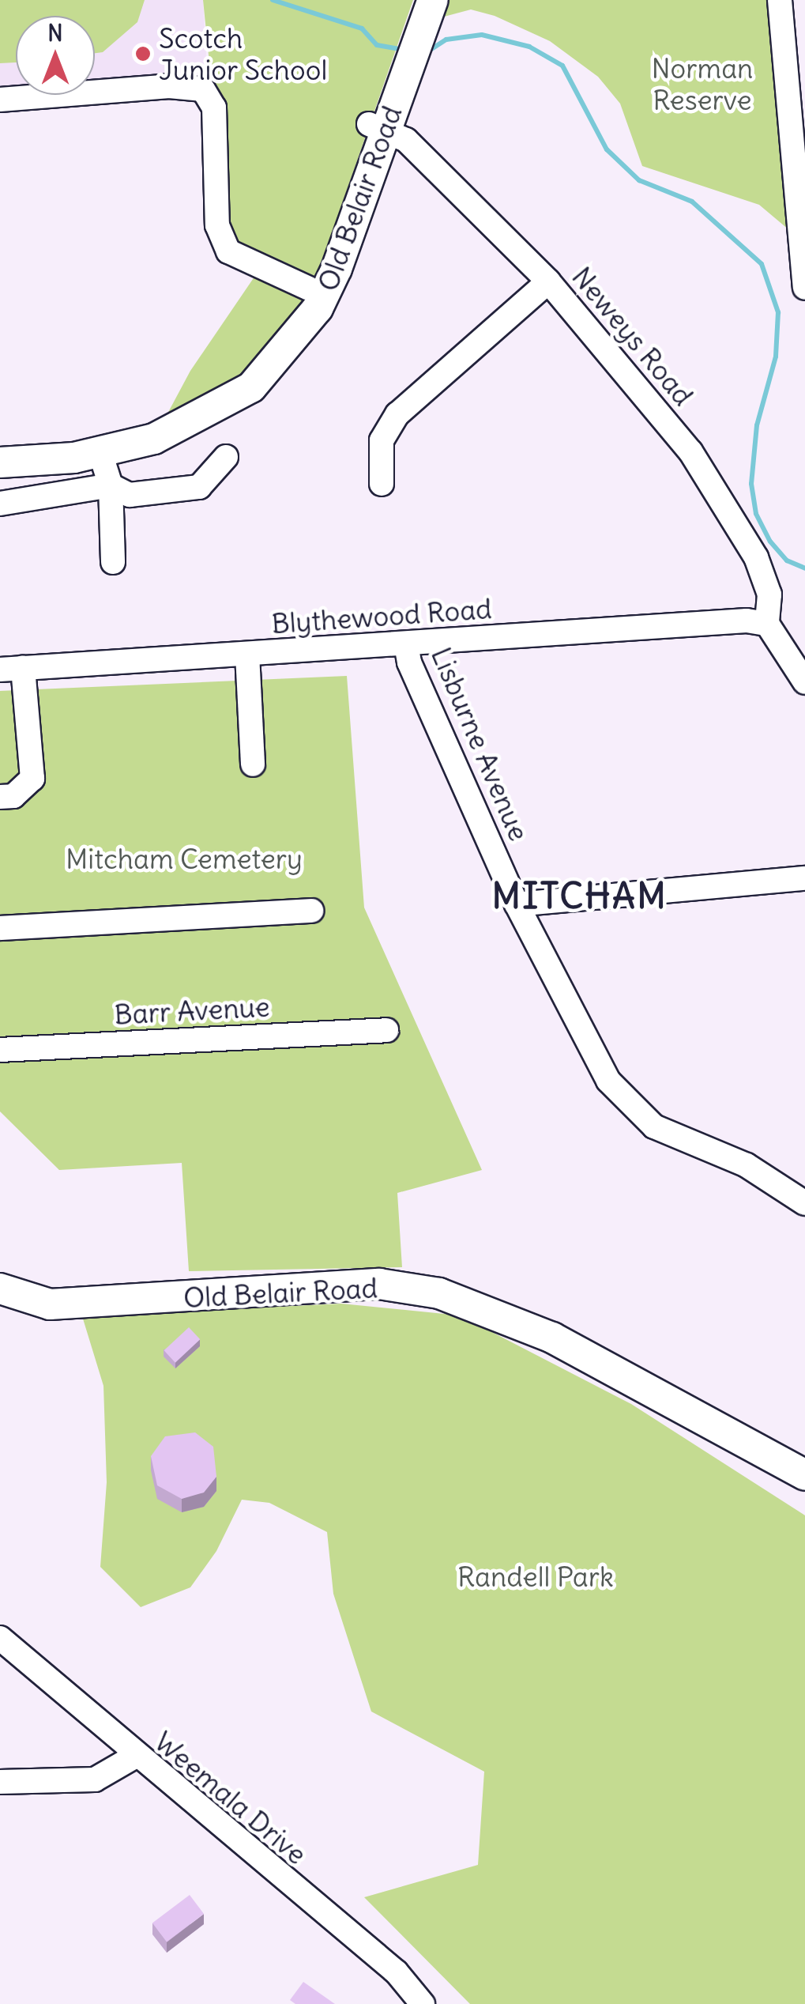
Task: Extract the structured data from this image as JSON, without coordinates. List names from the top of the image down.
{
  "streets": {
    "main road": ["Old Belair Road"],
    "street": [
      "Neweys Road",
      "Blythewood Road",
      "Lisburne Avenue",
      "Barr Avenue",
      "Weemala Drive"
    ]
  },
  "crossings": [
    ["Old Belair Road", "Neweys Road"],
    ["Neweys Road", "Blythewood Road"],
    ["Blythewood Road", "Lisburne Avenue"]
  ],
  "districts": ["MITCHAM"],
  "parks": ["Norman Reserve", "Mitcham Cemetery", "Randell Park"],
  "places": ["Scotch Junior School"],
  "north": "top"
}
